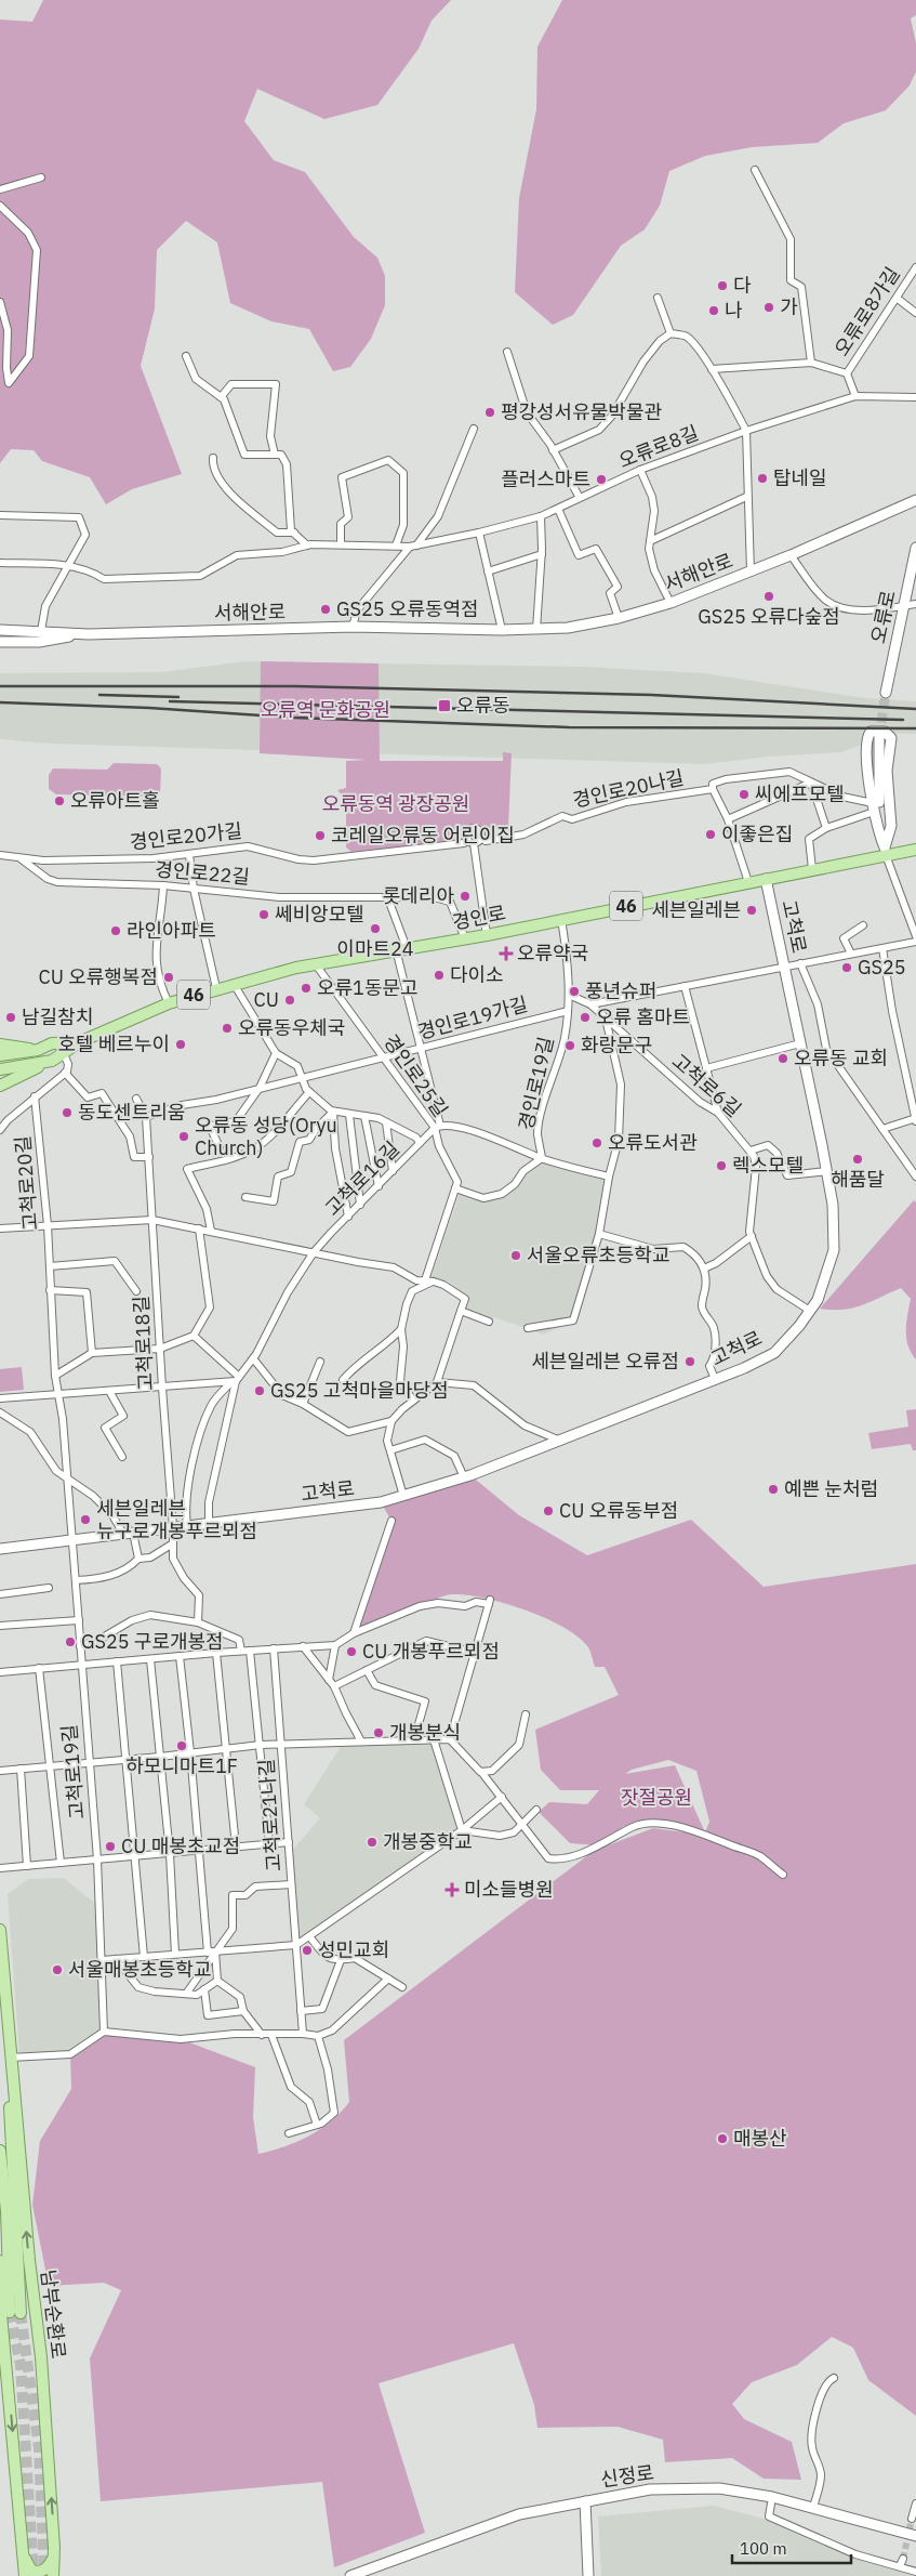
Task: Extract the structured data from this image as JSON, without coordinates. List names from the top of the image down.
{
  "streets": {
    "main road": [
      "서해안로",
      "오류로",
      "46",
      "경인로",
      "고척로",
      "남부순환로",
      "신정로"
    ],
    "street": [
      "오류로8가길",
      "오류로8길",
      "경인로20나길",
      "경인로20가길",
      "경인로22길",
      "경인로19가길",
      "경인로25길",
      "경인로19길",
      "고척로6길",
      "고척로16길",
      "고척로20길",
      "고척로18길",
      "고척로19길",
      "고척로21나길"
    ]
  },
  "crossings": [
    ["오류로8가길", "오류로8길"],
    ["경인로20나길", "경인로20가길"],
    ["경인로20가길", "경인로22길"],
    ["경인로22길", "경인로"],
    ["경인로", "고척로"],
    ["경인로", "경인로25길"],
    ["경인로", "경인로19길"],
    ["고척로", "고척로6길"],
    ["고척로", "고척로16길"],
    ["고척로", "고척로20길"],
    ["고척로", "고척로18길"],
    ["고척로", "고척로19길"],
    ["경인로19가길", "경인로25길"],
    ["경인로19가길", "경인로19길"],
    ["경인로25길", "경인로19길"],
    ["경인로25길", "고척로16길"],
    ["경인로19길", "고척로6길"],
    ["경인로19길", "고척로16길"],
    ["고척로20길", "고척로19길"],
    ["고척로19길", "고척로21나길"]
  ],
  "parks": ["오류역 문화공원", "오류동역 광장공원", "잣절공원"],
  "places": {
    "other": [
      "다",
      "가",
      "나",
      "평강성서유물박물관",
      "탑네일",
      "플러스마트",
      "GS25 오류다숲점",
      "GS25 오류동역점",
      "씨에프모텔",
      "오류아트홀",
      "이좋은집",
      "코레일오류동 어린이집",
      "롯데리아",
      "세븐일레븐",
      "쎄비앙모텔",
      "이마트24",
      "라인아파트",
      "GS25",
      "다이소",
      "CU 오류행복점",
      "오류1동문고",
      "풍년슈퍼",
      "CU",
      "남길참치",
      "오류 홈마트",
      "오류동우체국",
      "호텔 베르누이",
      "화랑문구",
      "오류동 교회",
      "동도센트리움",
      "오류동 성당(Oryu Church)",
      "오류도서관",
      "해품달",
      "렉스모텔",
      "서울오류초등학교",
      "세븐일레븐 오류점",
      "GS25 고척마을마당점",
      "예쁜 눈처럼",
      "CU 오류동부점",
      "세븐일레븐 뉴구로개봉푸르뫼점",
      "GS25 구로개봉점",
      "CU 개봉푸르뫼점",
      "개봉분식",
      "하모니마트1F",
      "개봉중학교",
      "CU 매봉초교점",
      "성민교회",
      "서울매봉초등학교",
      "매봉산"
    ],
    "transit": ["오류동"],
    "health": ["오류약국", "미소들병원"]
  },
  "scale_bar": "100 m"
}
